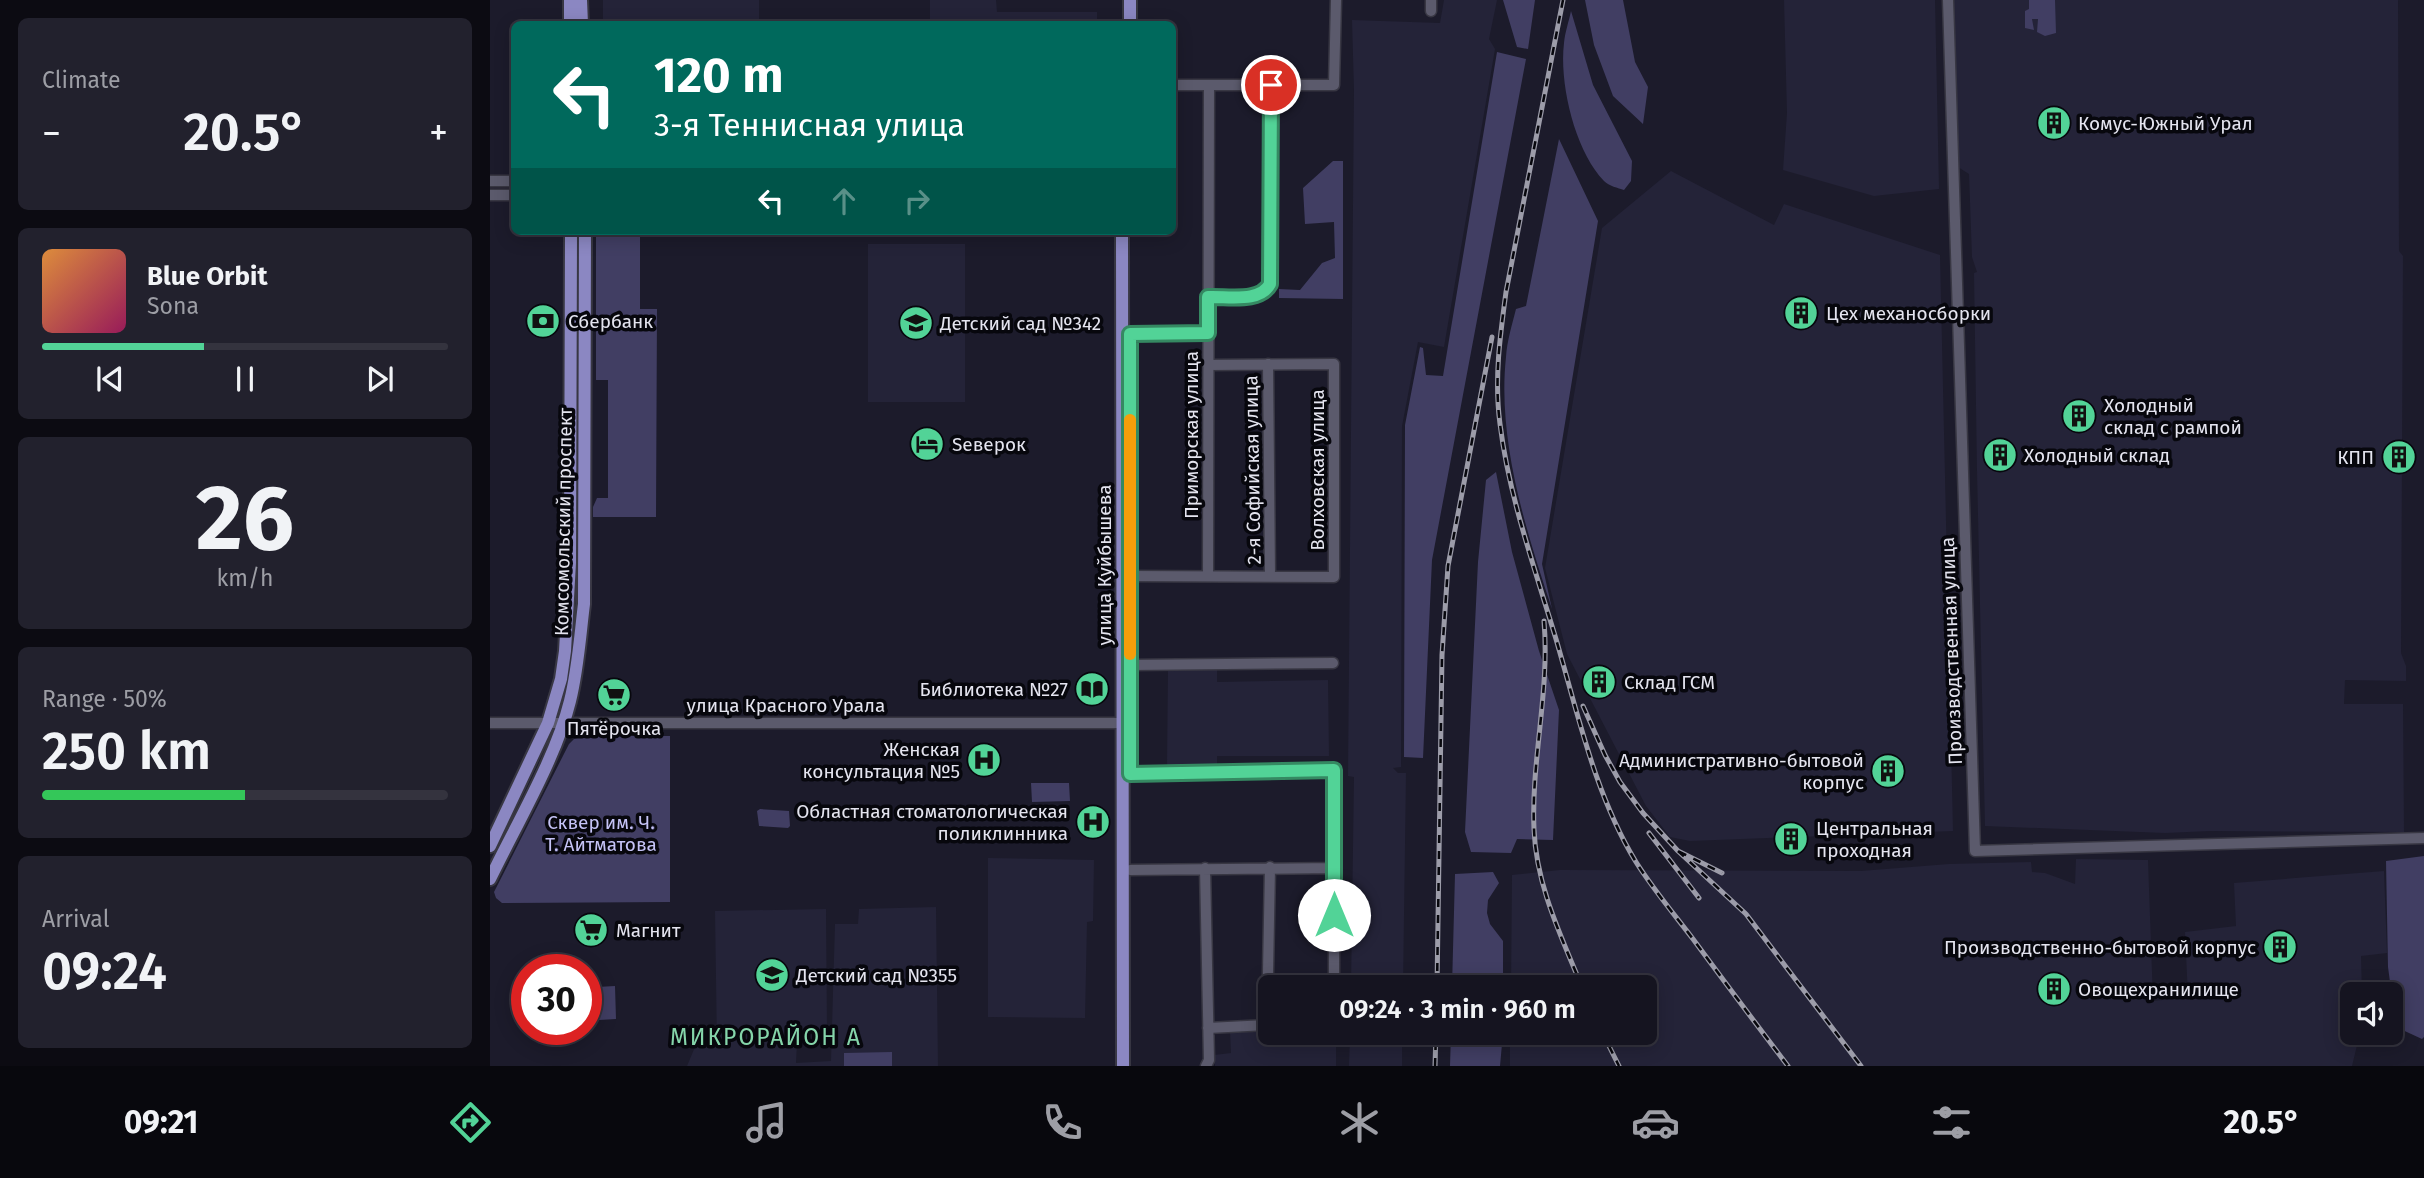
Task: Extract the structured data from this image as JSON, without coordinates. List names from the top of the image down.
{
  "streets": {
    "main road": ["Комсомольский проспект", "улица Куйбышева"],
    "street": [
      "Приморская улица",
      "2-я Софийская улица",
      "Волховская улица",
      "Производственная улица",
      "улица Красного Урала"
    ]
  },
  "crossings": [
    ["2-я Софийская улица", "Волховская улица"],
    ["Комсомольский проспект", "улица Красного Урала"],
    ["улица Куйбышева", "улица Красного Урала"]
  ],
  "districts": ["МИКРОРАЙОН А"],
  "parks": ["Сквер им. Ч. Т. Айтматова"],
  "places": {
    "building": [
      "Комус-Южный Урал",
      "Цех механосборки",
      "Холодный склад с рампой",
      "Холодный склад",
      "КПП",
      "Склад ГСМ",
      "Административно-бытовой корпус",
      "Центральная проходная",
      "Производственно-бытовой корпус",
      "Овощехранилище"
    ],
    "bank": ["Сбербанк"],
    "school or university": ["Детский сад №342", "Детский сад №355"],
    "hotel": ["Sеверок"],
    "library": ["Библиотека №27"],
    "supermarket": ["Пятёрочка", "Магнит"],
    "hospital": ["Женская консультация №5", "Областная стоматологическая поликлинника"]
  },
  "page": {
    "tile": [
      "Climate",
      ["26", "km/h"],
      ["Range · 50%", "250 km"],
      ["Arrival", "09:24"]
    ],
    "turn": ["120 m", "3-я Теннисная улица"],
    "heat": ["−", "20.5°", "+"],
    "song": ["Blue Orbit", "Sona"],
    "limit": "30",
    "trip": "09:24 · 3 min · 960 m",
    "tabs": ["09:21", "20.5°"]
  }
}
